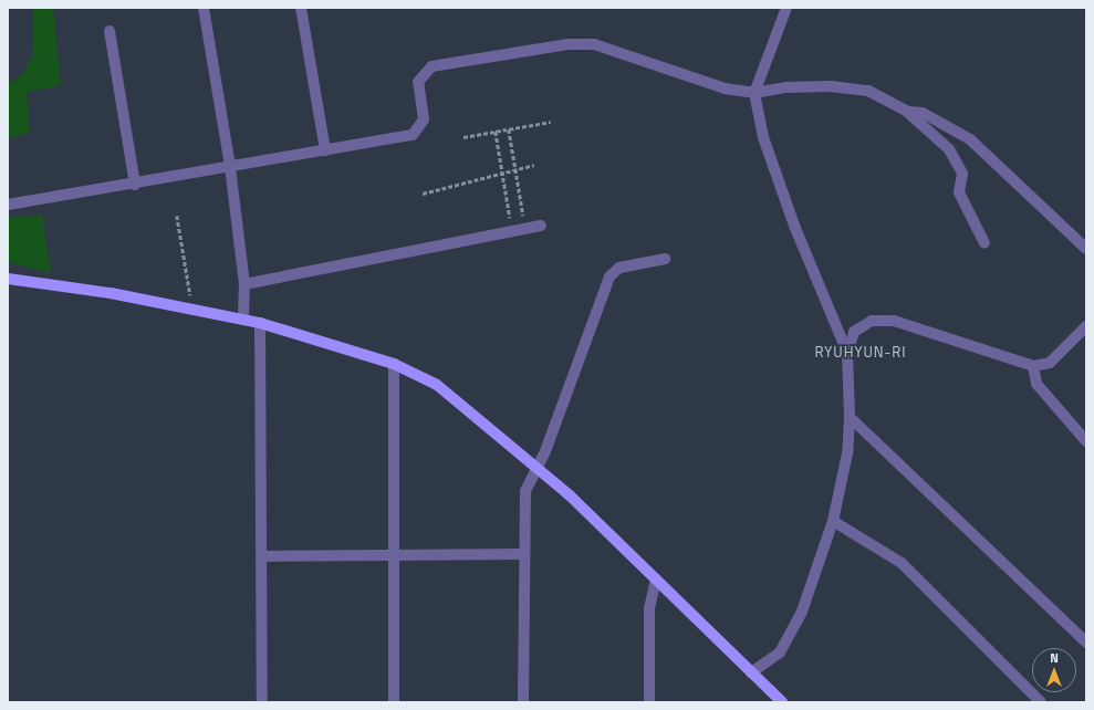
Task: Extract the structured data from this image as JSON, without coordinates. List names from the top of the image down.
{
  "districts": ["RYUHYUN-RI"],
  "north": "top"
}
